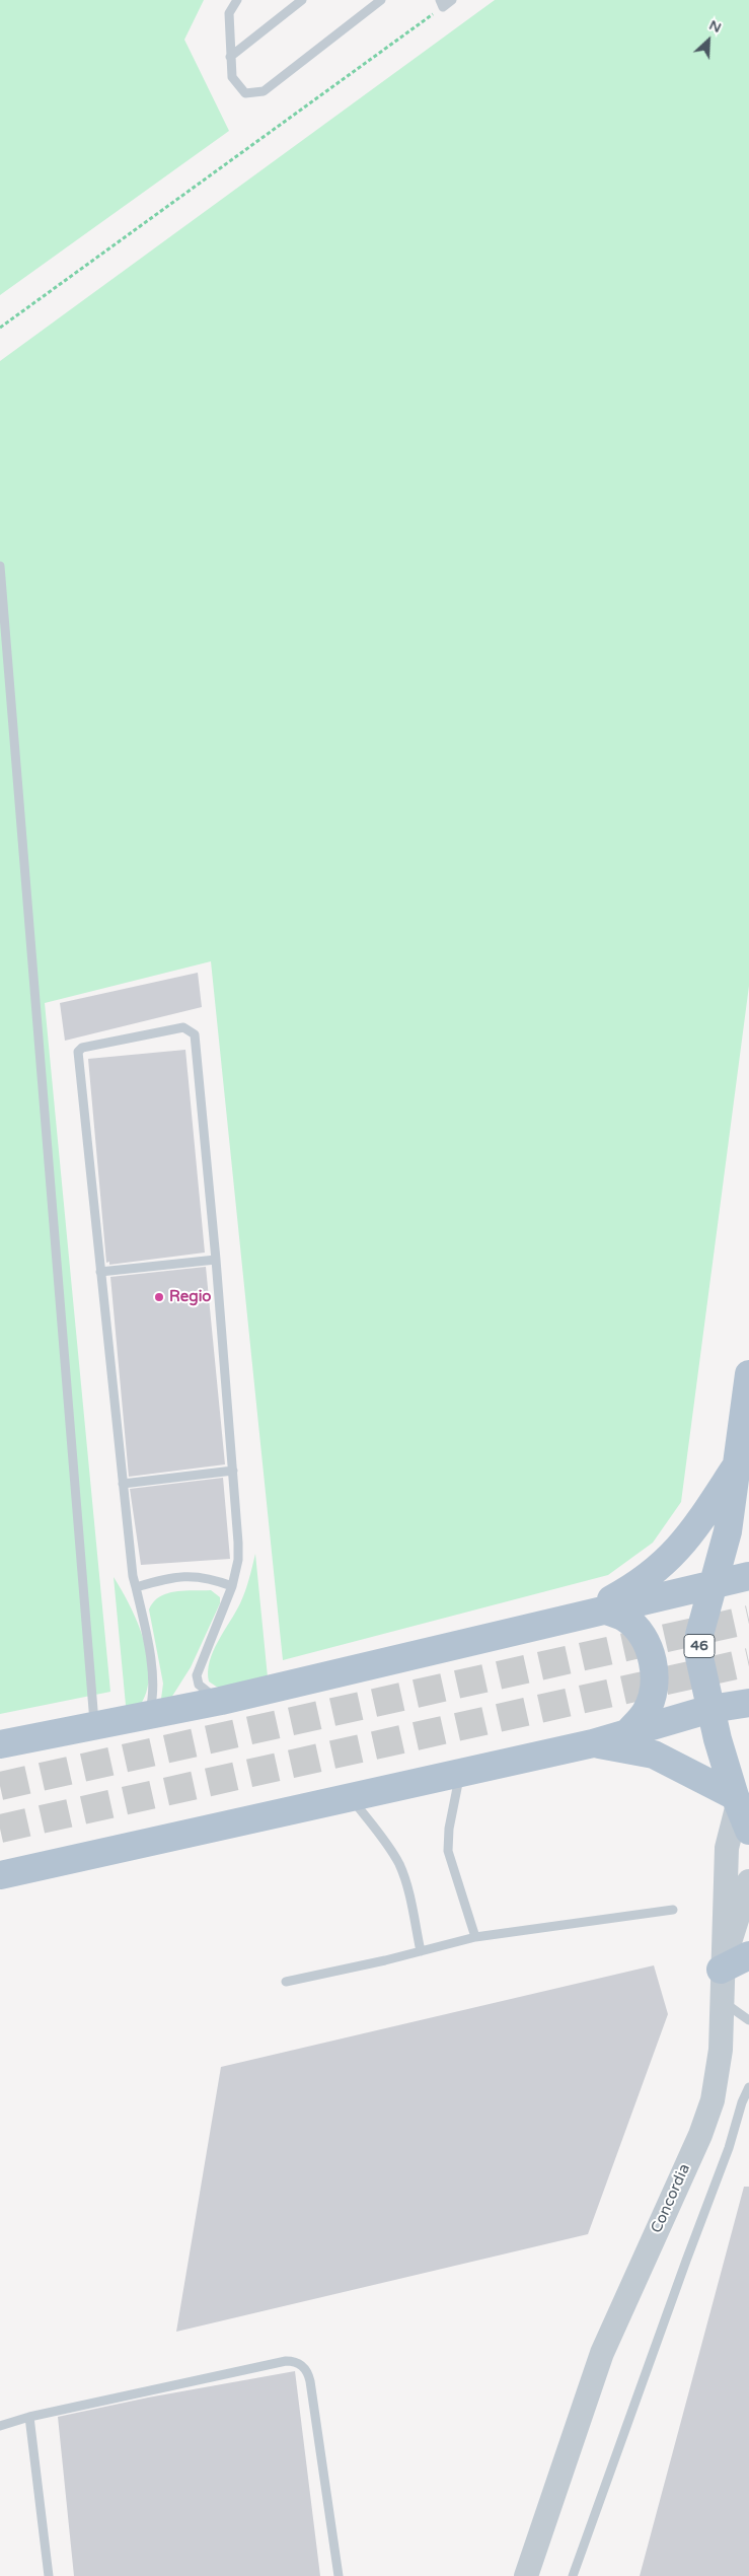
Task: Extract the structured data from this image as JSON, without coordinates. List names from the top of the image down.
{
  "streets": {
    "main road": ["46"],
    "street": ["Concordia"]
  },
  "crossings": [
    ["46", "Concordia"]
  ],
  "places": ["Regio"],
  "north": "top right"
}
